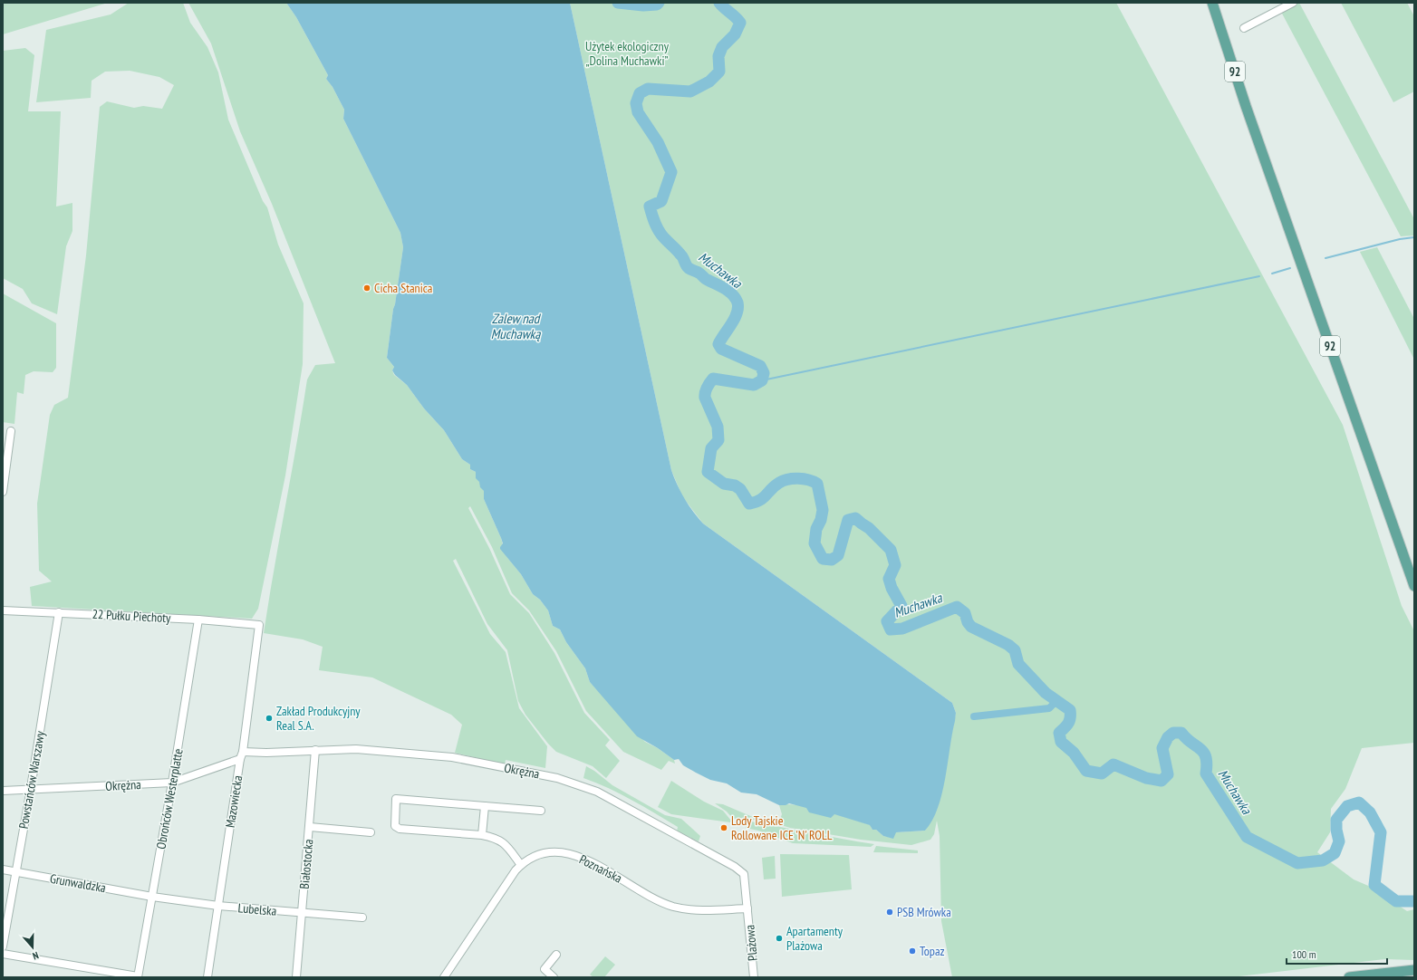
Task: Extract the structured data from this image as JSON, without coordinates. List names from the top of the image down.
{
  "streets": {
    "main road": ["92"],
    "street": [
      "22 Pułku Piechoty",
      "Okrężna",
      "Powstańców Warszawy",
      "Obrońców Westerplatte",
      "Mazowiecka",
      "Białostocka",
      "Poznańska",
      "Grunwaldzka",
      "Lubelska",
      "Plażowa"
    ]
  },
  "crossings": [
    ["22 Pułku Piechoty", "Powstańców Warszawy"],
    ["22 Pułku Piechoty", "Obrońców Westerplatte"],
    ["22 Pułku Piechoty", "Mazowiecka"],
    ["Okrężna", "Powstańców Warszawy"],
    ["Okrężna", "Obrońców Westerplatte"],
    ["Okrężna", "Mazowiecka"],
    ["Okrężna", "Białostocka"],
    ["Okrężna", "Poznańska"],
    ["Okrężna", "Plażowa"],
    ["Powstańców Warszawy", "Grunwaldzka"],
    ["Obrońców Westerplatte", "Grunwaldzka"],
    ["Obrońców Westerplatte", "Lubelska"],
    ["Mazowiecka", "Lubelska"],
    ["Białostocka", "Lubelska"],
    ["Poznańska", "Plażowa"],
    ["Grunwaldzka", "Lubelska"]
  ],
  "water": ["Muchawka", "Zalew nad Muchawką"],
  "parks": ["Użytek ekologiczny „Dolina Muchawki”"],
  "places": [
    "Cicha Stanica",
    "Zakład Produkcyjny Real S.A.",
    "Lody Tajskie Rollowane ICE 'N' ROLL",
    "PSB Mrówka",
    "Apartamenty Plażowa",
    "Topaz"
  ],
  "scale_bar": "100 m",
  "north": "bottom"
}
